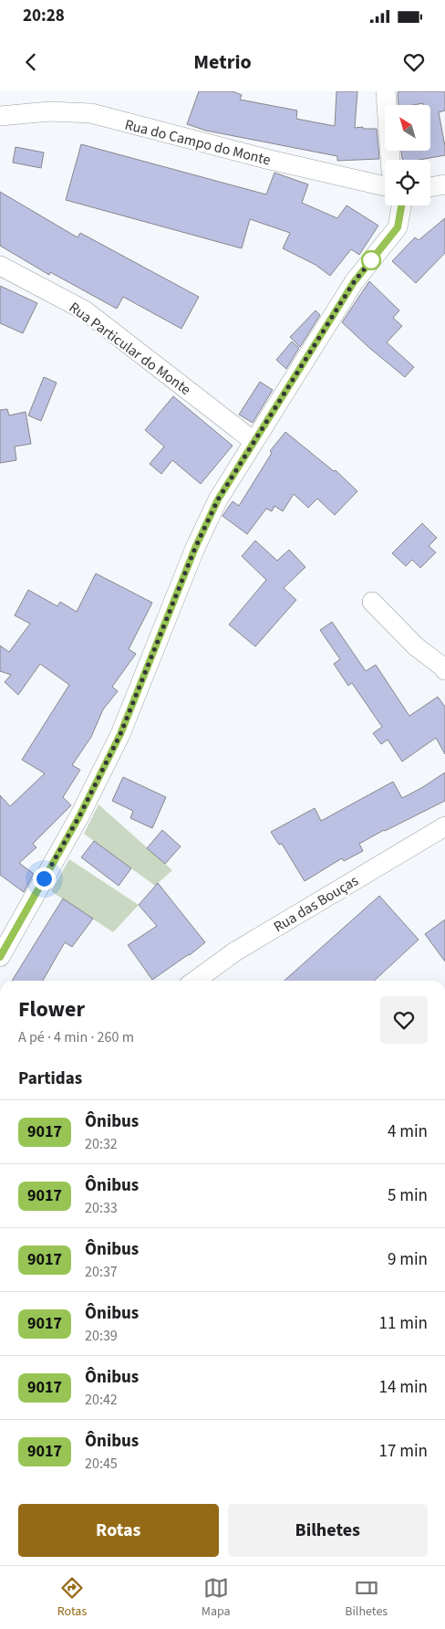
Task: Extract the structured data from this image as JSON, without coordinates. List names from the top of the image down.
{
  "streets": {
    "street": ["Rua do Campo do Monte", "Rua Particular do Monte", "Rua das Bouças"]
  },
  "lines": ["bus line 9017"],
  "north": "top left",
  "page": {
    "status": "20:28",
    "header": "Metrio",
    "heading": [
      ["Flower", "A pé · 4 min · 260 m"],
      "Partidas"
    ],
    "list": [
      {
        "mark": "9017",
        "name": "Ônibus",
        "note": "20:32",
        "value": "4 min"
      },
      {
        "mark": "9017",
        "name": "Ônibus",
        "note": "20:33",
        "value": "5 min"
      },
      {
        "mark": "9017",
        "name": "Ônibus",
        "note": "20:37",
        "value": "9 min"
      },
      {
        "mark": "9017",
        "name": "Ônibus",
        "note": "20:39",
        "value": "11 min"
      },
      {
        "mark": "9017",
        "name": "Ônibus",
        "note": "20:42",
        "value": "14 min"
      },
      {
        "mark": "9017",
        "name": "Ônibus",
        "note": "20:45",
        "value": "17 min"
      }
    ],
    "buttons": ["Rotas", "Bilhetes"],
    "tabs": ["Rotas", "Mapa", "Bilhetes"]
  }
}
